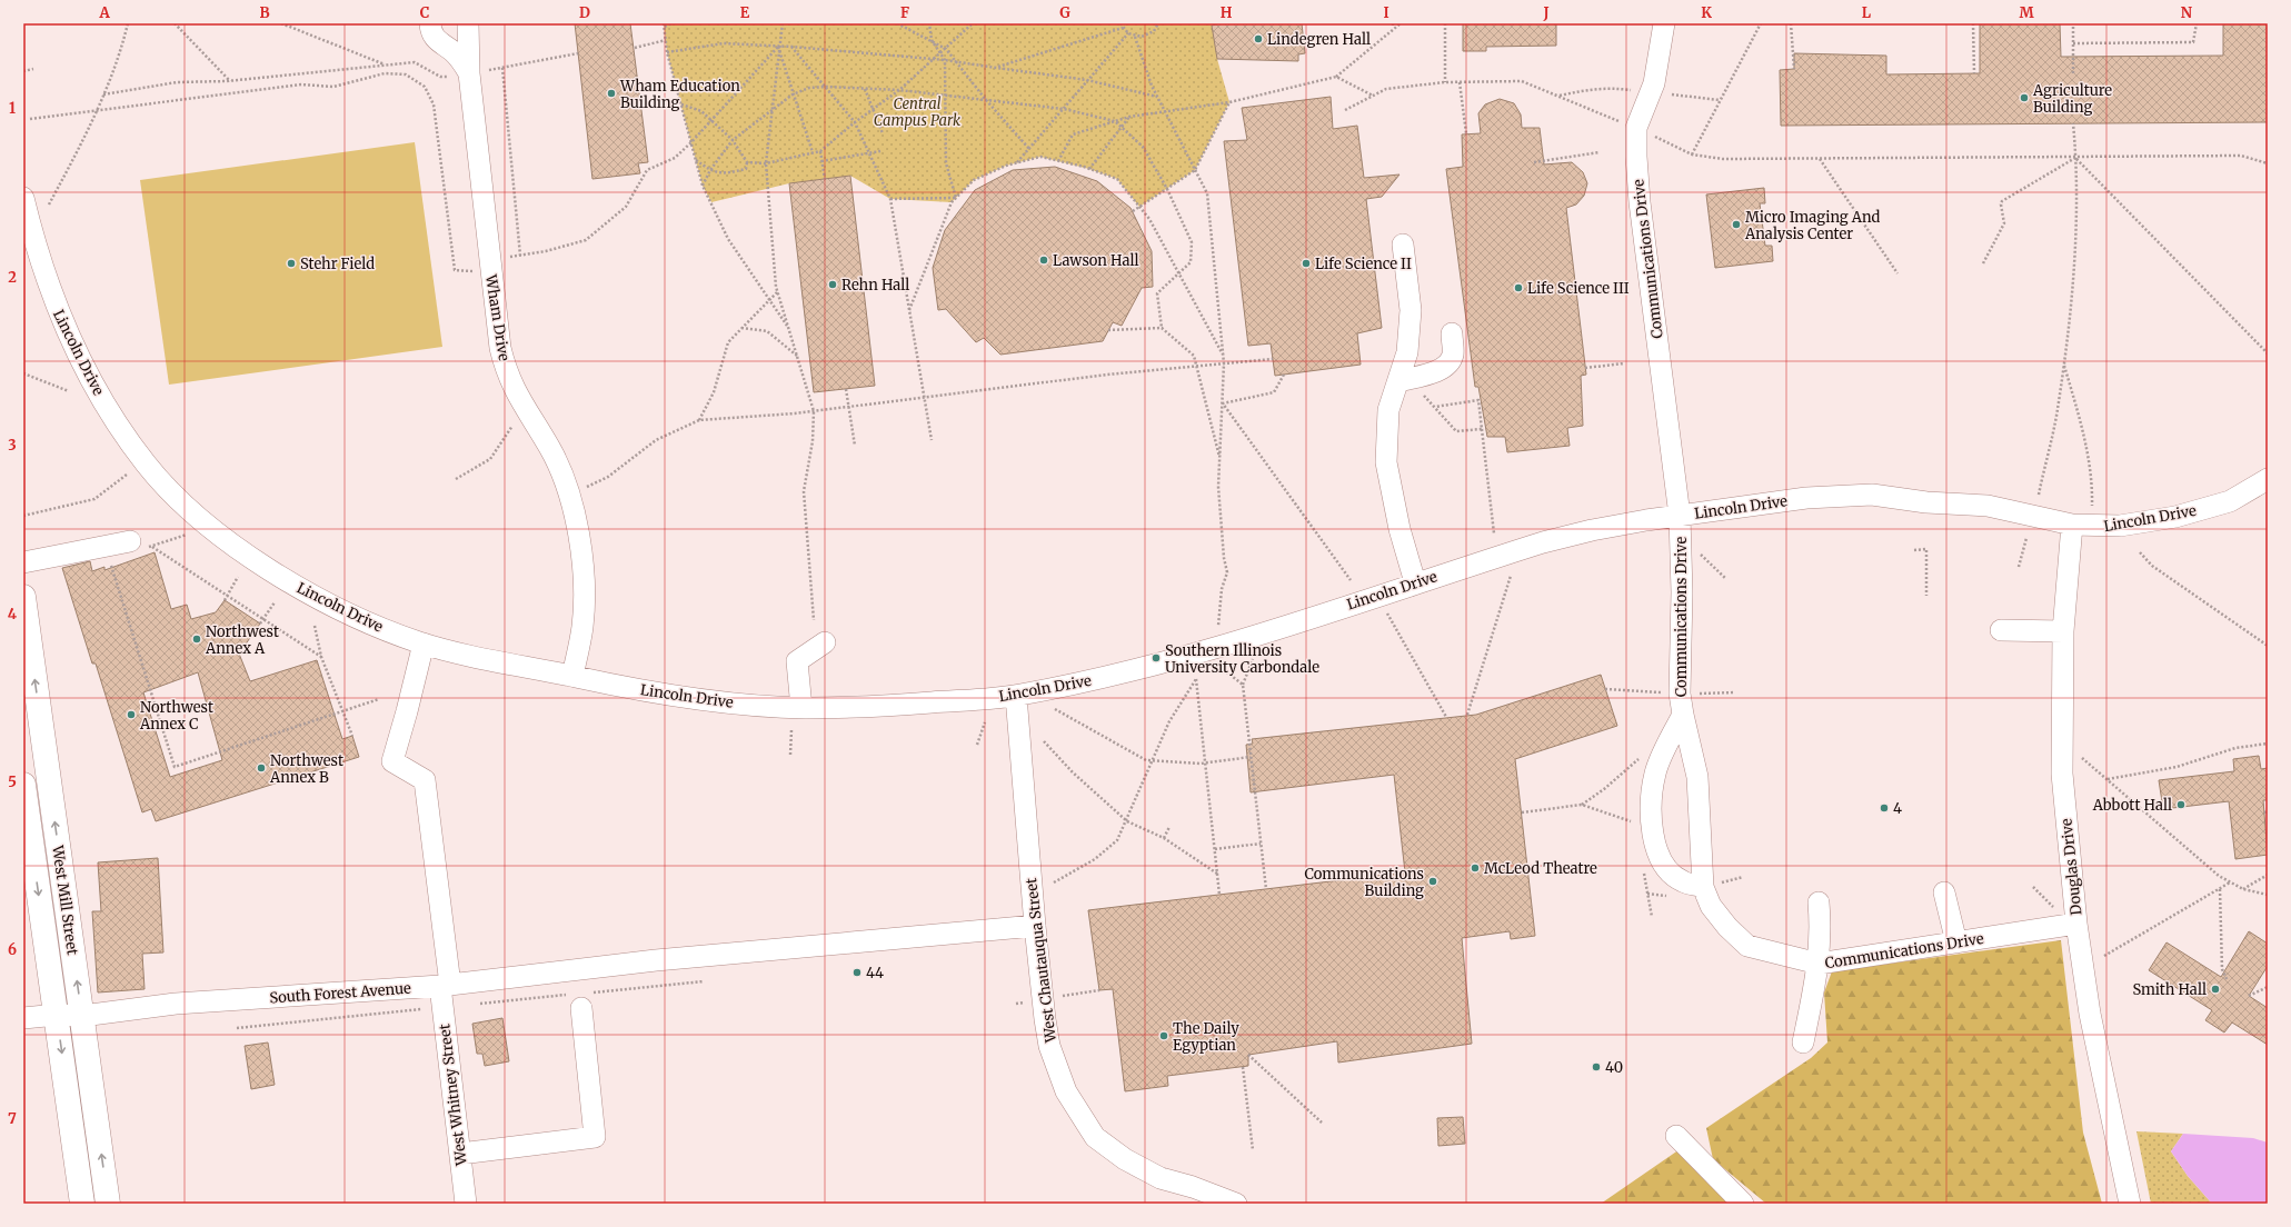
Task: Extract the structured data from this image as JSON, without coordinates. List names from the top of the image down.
{
  "streets": {
    "main road": ["West Mill Street"],
    "street": [
      "Communications Drive",
      "Wham Drive",
      "Lincoln Drive",
      "Douglas Drive",
      "West Chautauqua Street",
      "South Forest Avenue",
      "West Whitney Street"
    ]
  },
  "crossings": [
    ["Communications Drive", "Lincoln Drive"],
    ["Communications Drive", "Douglas Drive"],
    ["Wham Drive", "Lincoln Drive"],
    ["Lincoln Drive", "Douglas Drive"],
    ["Lincoln Drive", "West Chautauqua Street"],
    ["Lincoln Drive", "West Whitney Street"],
    ["West Mill Street", "South Forest Avenue"],
    ["West Chautauqua Street", "South Forest Avenue"],
    ["South Forest Avenue", "West Whitney Street"]
  ],
  "parks": ["Central Campus Park"],
  "places": [
    "Lindegren Hall",
    "Wham Education Building",
    "Agriculture Building",
    "Micro Imaging And Analysis Center",
    "Lawson Hall",
    "Stehr Field",
    "Life Science II",
    "Rehn Hall",
    "Life Science III",
    "Northwest Annex A",
    "Southern Illinois University Carbondale",
    "Northwest Annex C",
    "Northwest Annex B",
    "Abbott Hall",
    "4",
    "McLeod Theatre",
    "Communications Building",
    "44",
    "Smith Hall",
    "The Daily Egyptian",
    "40"
  ],
  "grid": {
    "columns": [
      "A",
      "B",
      "C",
      "D",
      "E",
      "F",
      "G",
      "H",
      "I",
      "J",
      "K",
      "L",
      "M",
      "N"
    ],
    "rows": [
      "1",
      "2",
      "3",
      "4",
      "5",
      "6",
      "7"
    ]
  }
}
